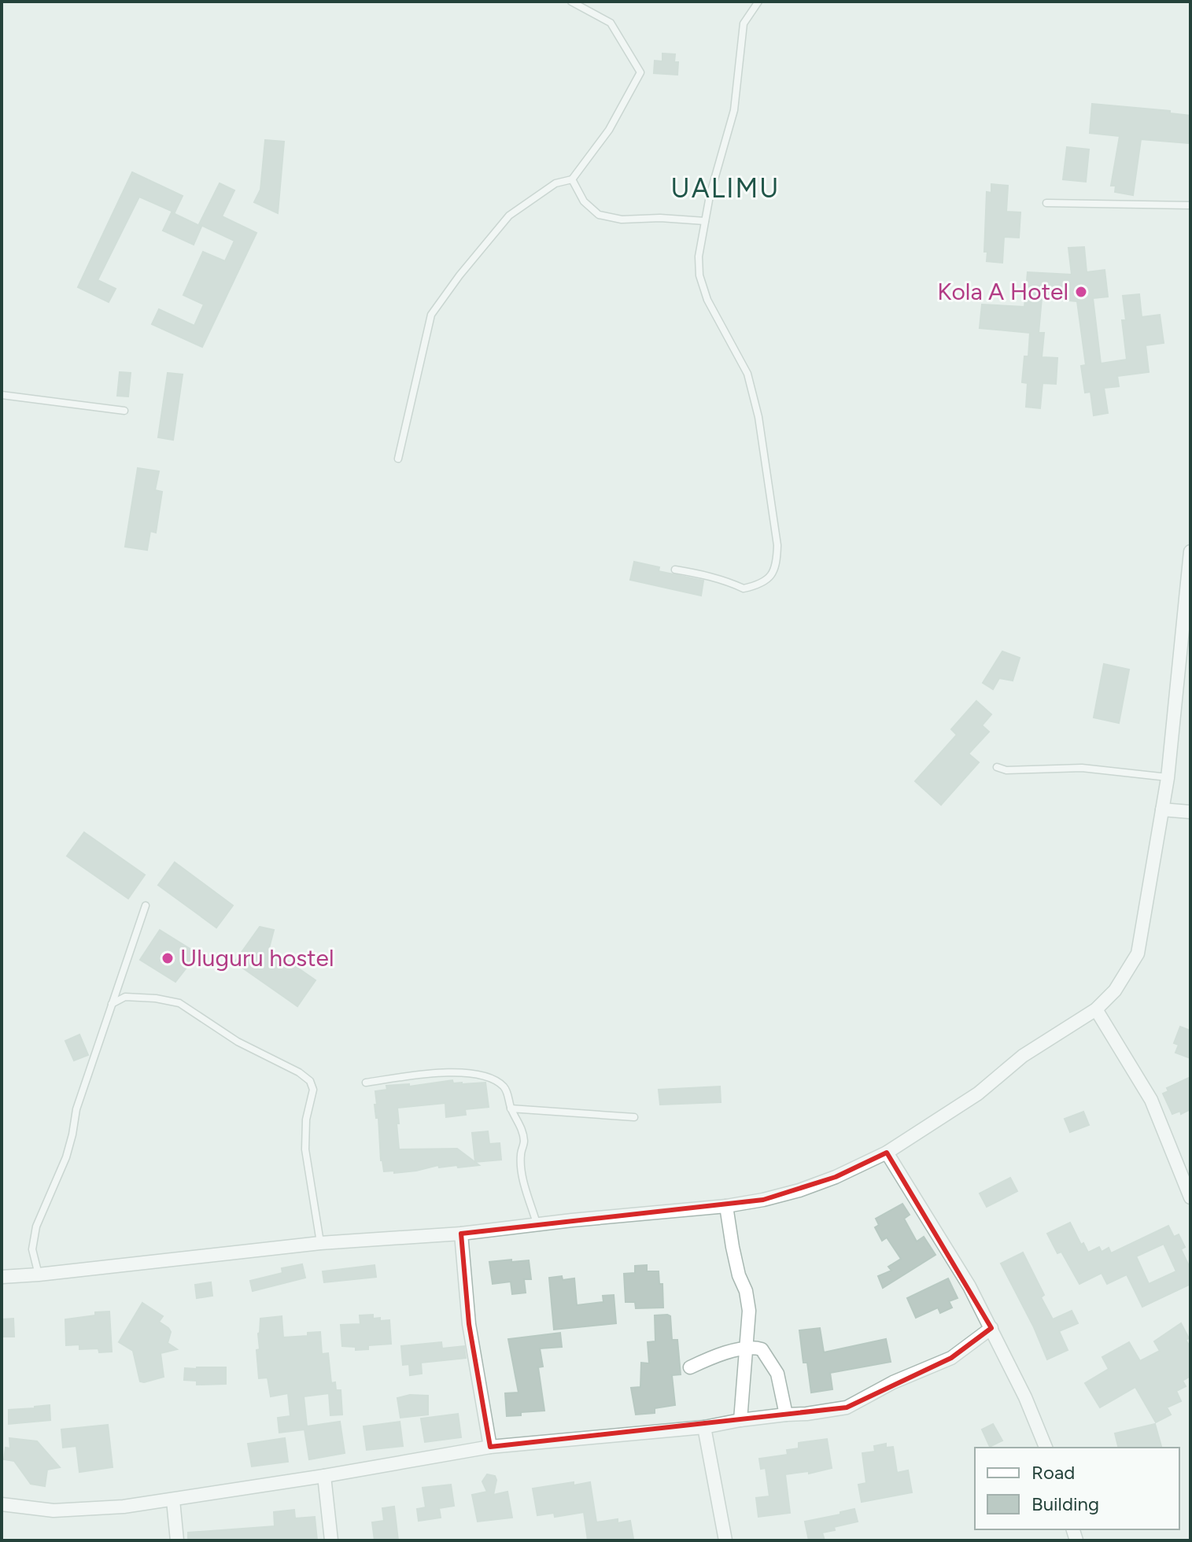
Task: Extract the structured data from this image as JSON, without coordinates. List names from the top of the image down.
{
  "districts": ["UALIMU"],
  "places": ["Kola A Hotel", "Uluguru hostel"],
  "legend": ["Road", "Building"]
}
